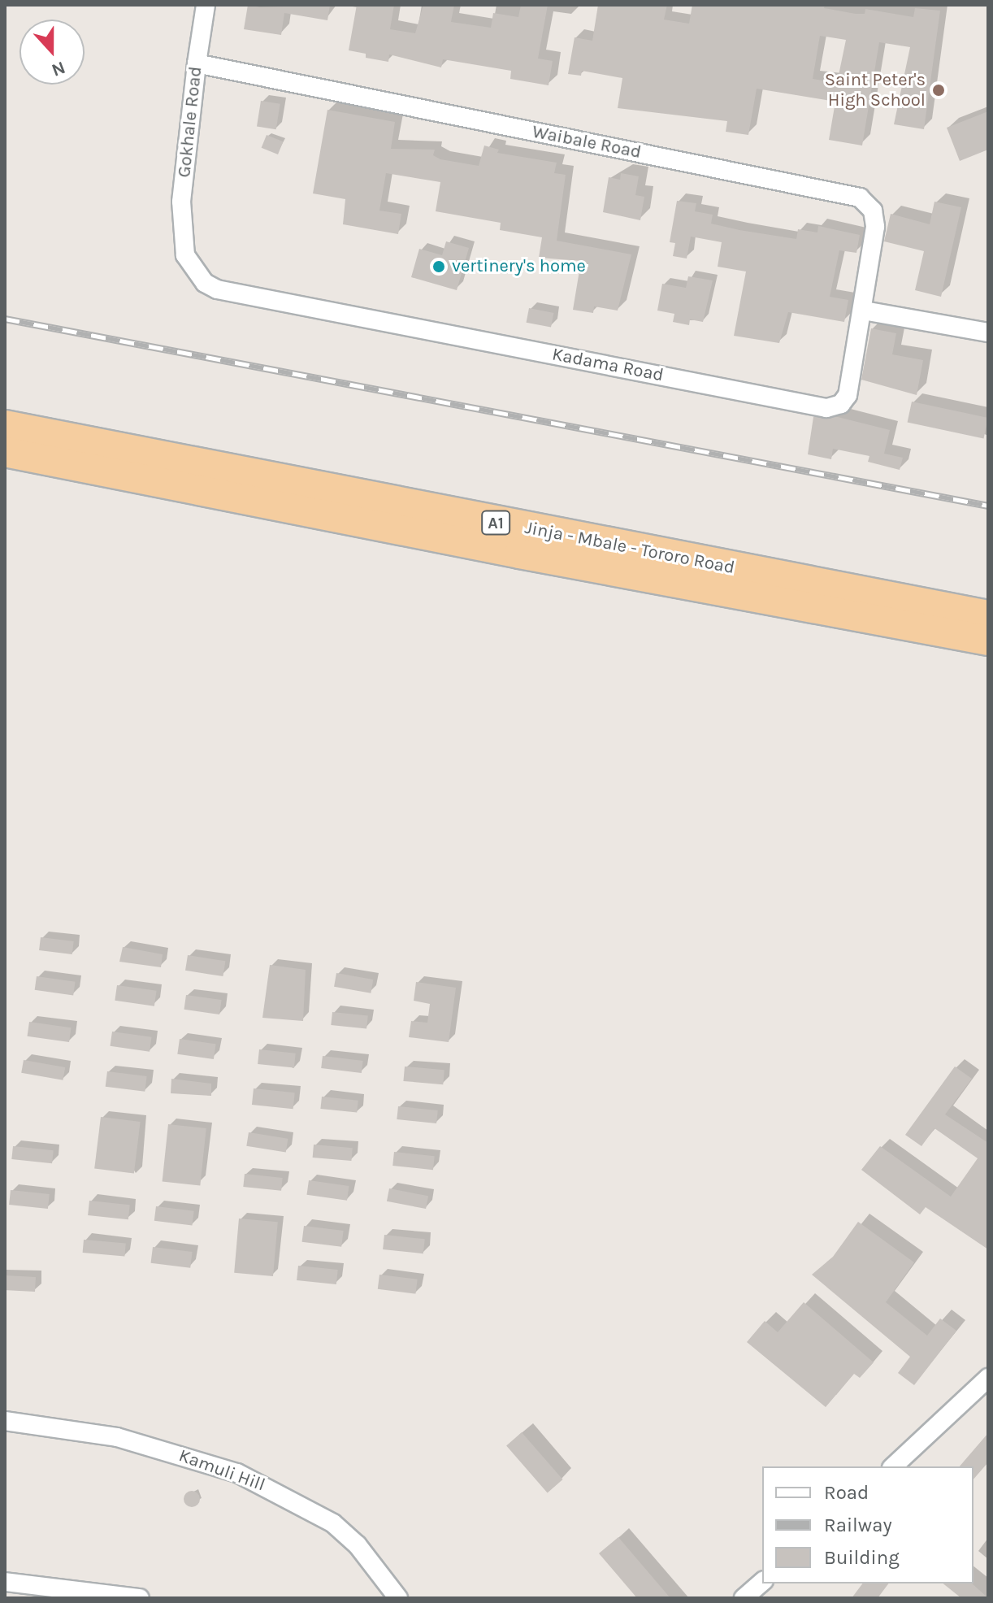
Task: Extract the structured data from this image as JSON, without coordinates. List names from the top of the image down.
{
  "streets": {
    "highway": ["A1", "Jinja - Mbale - Tororo Road"],
    "street": [
      "Gokhale Road",
      "Waibale Road",
      "Kadama Road",
      "Kamuli Hill"
    ]
  },
  "crossings": [
    ["Gokhale Road", "Waibale Road"],
    ["Gokhale Road", "Kadama Road"],
    ["Waibale Road", "Kadama Road"]
  ],
  "places": ["Saint Peter's High School", "vertinery's home"],
  "legend": ["Road", "Railway", "Building"],
  "north": "bottom"
}
